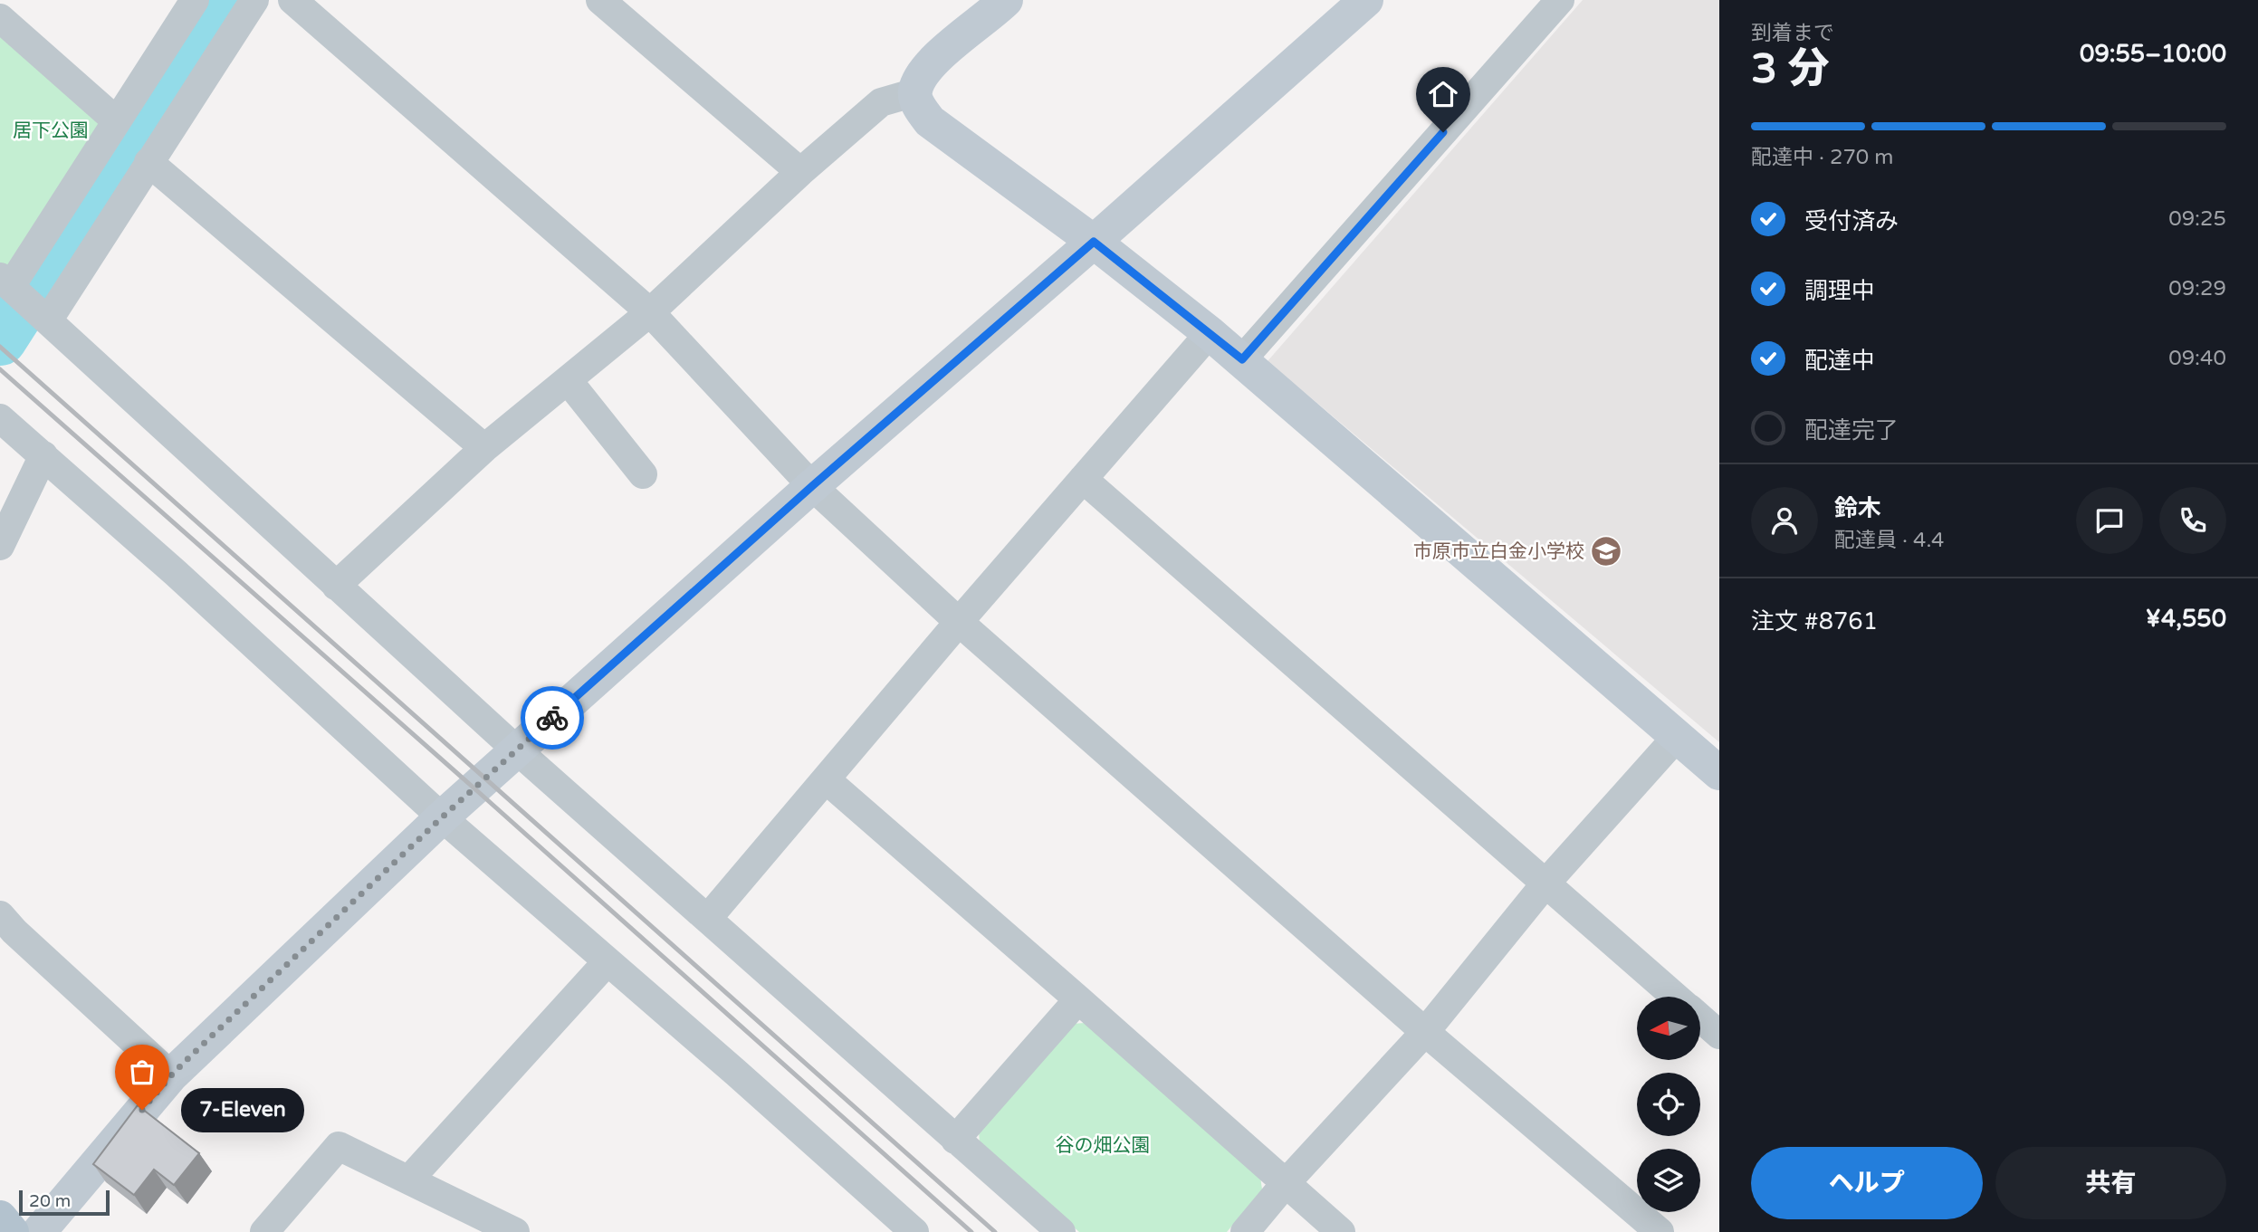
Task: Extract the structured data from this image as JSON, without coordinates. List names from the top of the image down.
{
  "parks": ["居下公園", "谷の畑公園"],
  "places": {
    "school or university": ["市原市立白金小学校"],
    "other": ["7-Eleven"]
  },
  "scale_bar": "20 m",
  "north": "left",
  "page": {
    "heading": ["3 分", "到着まで", "09:55–10:00"],
    "panel": [
      "鈴木",
      "配達員 · 4.4",
      "注文 #8761",
      "¥4,550"
    ],
    "bar": "配達中 · 270 m",
    "list": [
      ["受付済み", "09:25"],
      ["調理中", "09:29"],
      ["配達中", "09:40"],
      "配達完了"
    ],
    "bubble": "7-Eleven",
    "buttons": ["ヘルプ", "共有"],
    "scale": "20 m"
  }
}
